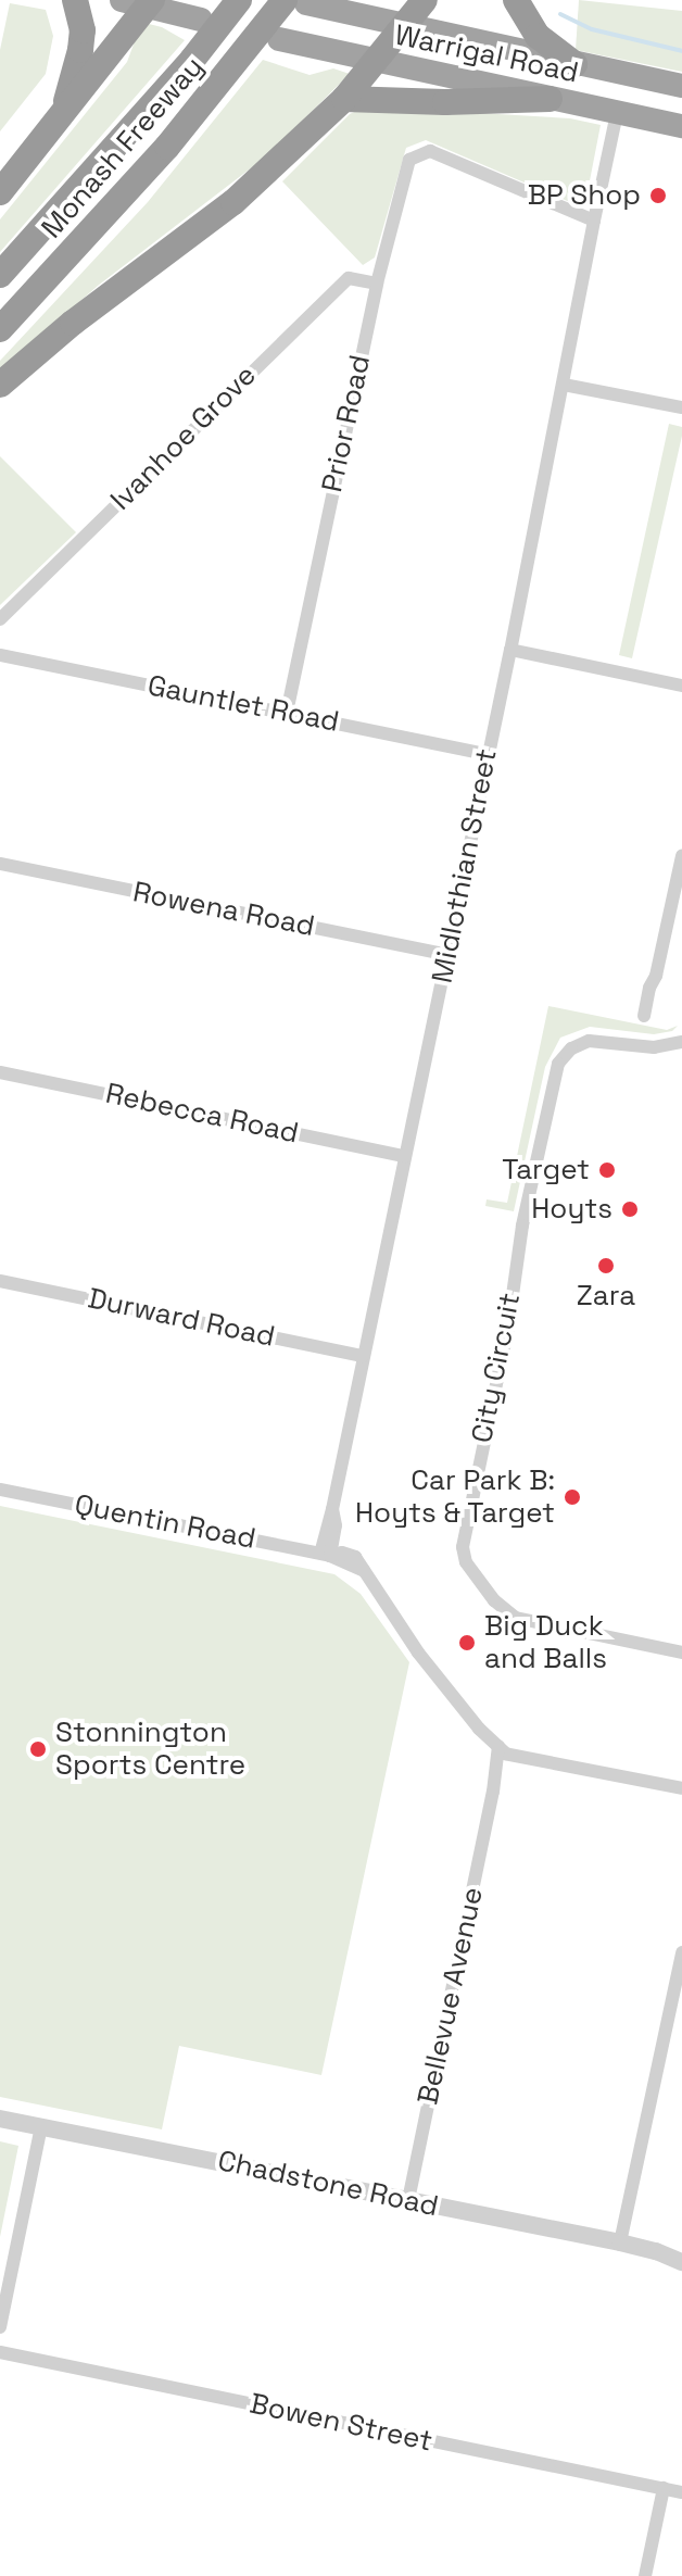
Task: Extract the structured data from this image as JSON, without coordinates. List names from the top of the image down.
{
  "streets": {
    "highway": ["Warrigal Road", "Monash Freeway"],
    "street": [
      "Prior Road",
      "Ivanhoe Grove",
      "Gauntlet Road",
      "Midlothian Street",
      "Rowena Road",
      "Rebecca Road",
      "Durward Road",
      "City Circuit",
      "Quentin Road",
      "Bellevue Avenue",
      "Chadstone Road",
      "Bowen Street"
    ]
  },
  "crossings": [
    ["Warrigal Road", "Monash Freeway"],
    ["Warrigal Road", "Midlothian Street"],
    ["Prior Road", "Ivanhoe Grove"],
    ["Prior Road", "Gauntlet Road"],
    ["Prior Road", "Midlothian Street"],
    ["Gauntlet Road", "Midlothian Street"],
    ["Midlothian Street", "Rowena Road"],
    ["Midlothian Street", "Rebecca Road"],
    ["Midlothian Street", "Durward Road"],
    ["Midlothian Street", "Quentin Road"],
    ["Quentin Road", "Bellevue Avenue"],
    ["Bellevue Avenue", "Chadstone Road"]
  ],
  "places": [
    "BP Shop",
    "Target",
    "Hoyts",
    "Zara",
    "Car Park B: Hoyts & Target",
    "Big Duck and Balls",
    "Stonnington Sports Centre"
  ]
}
